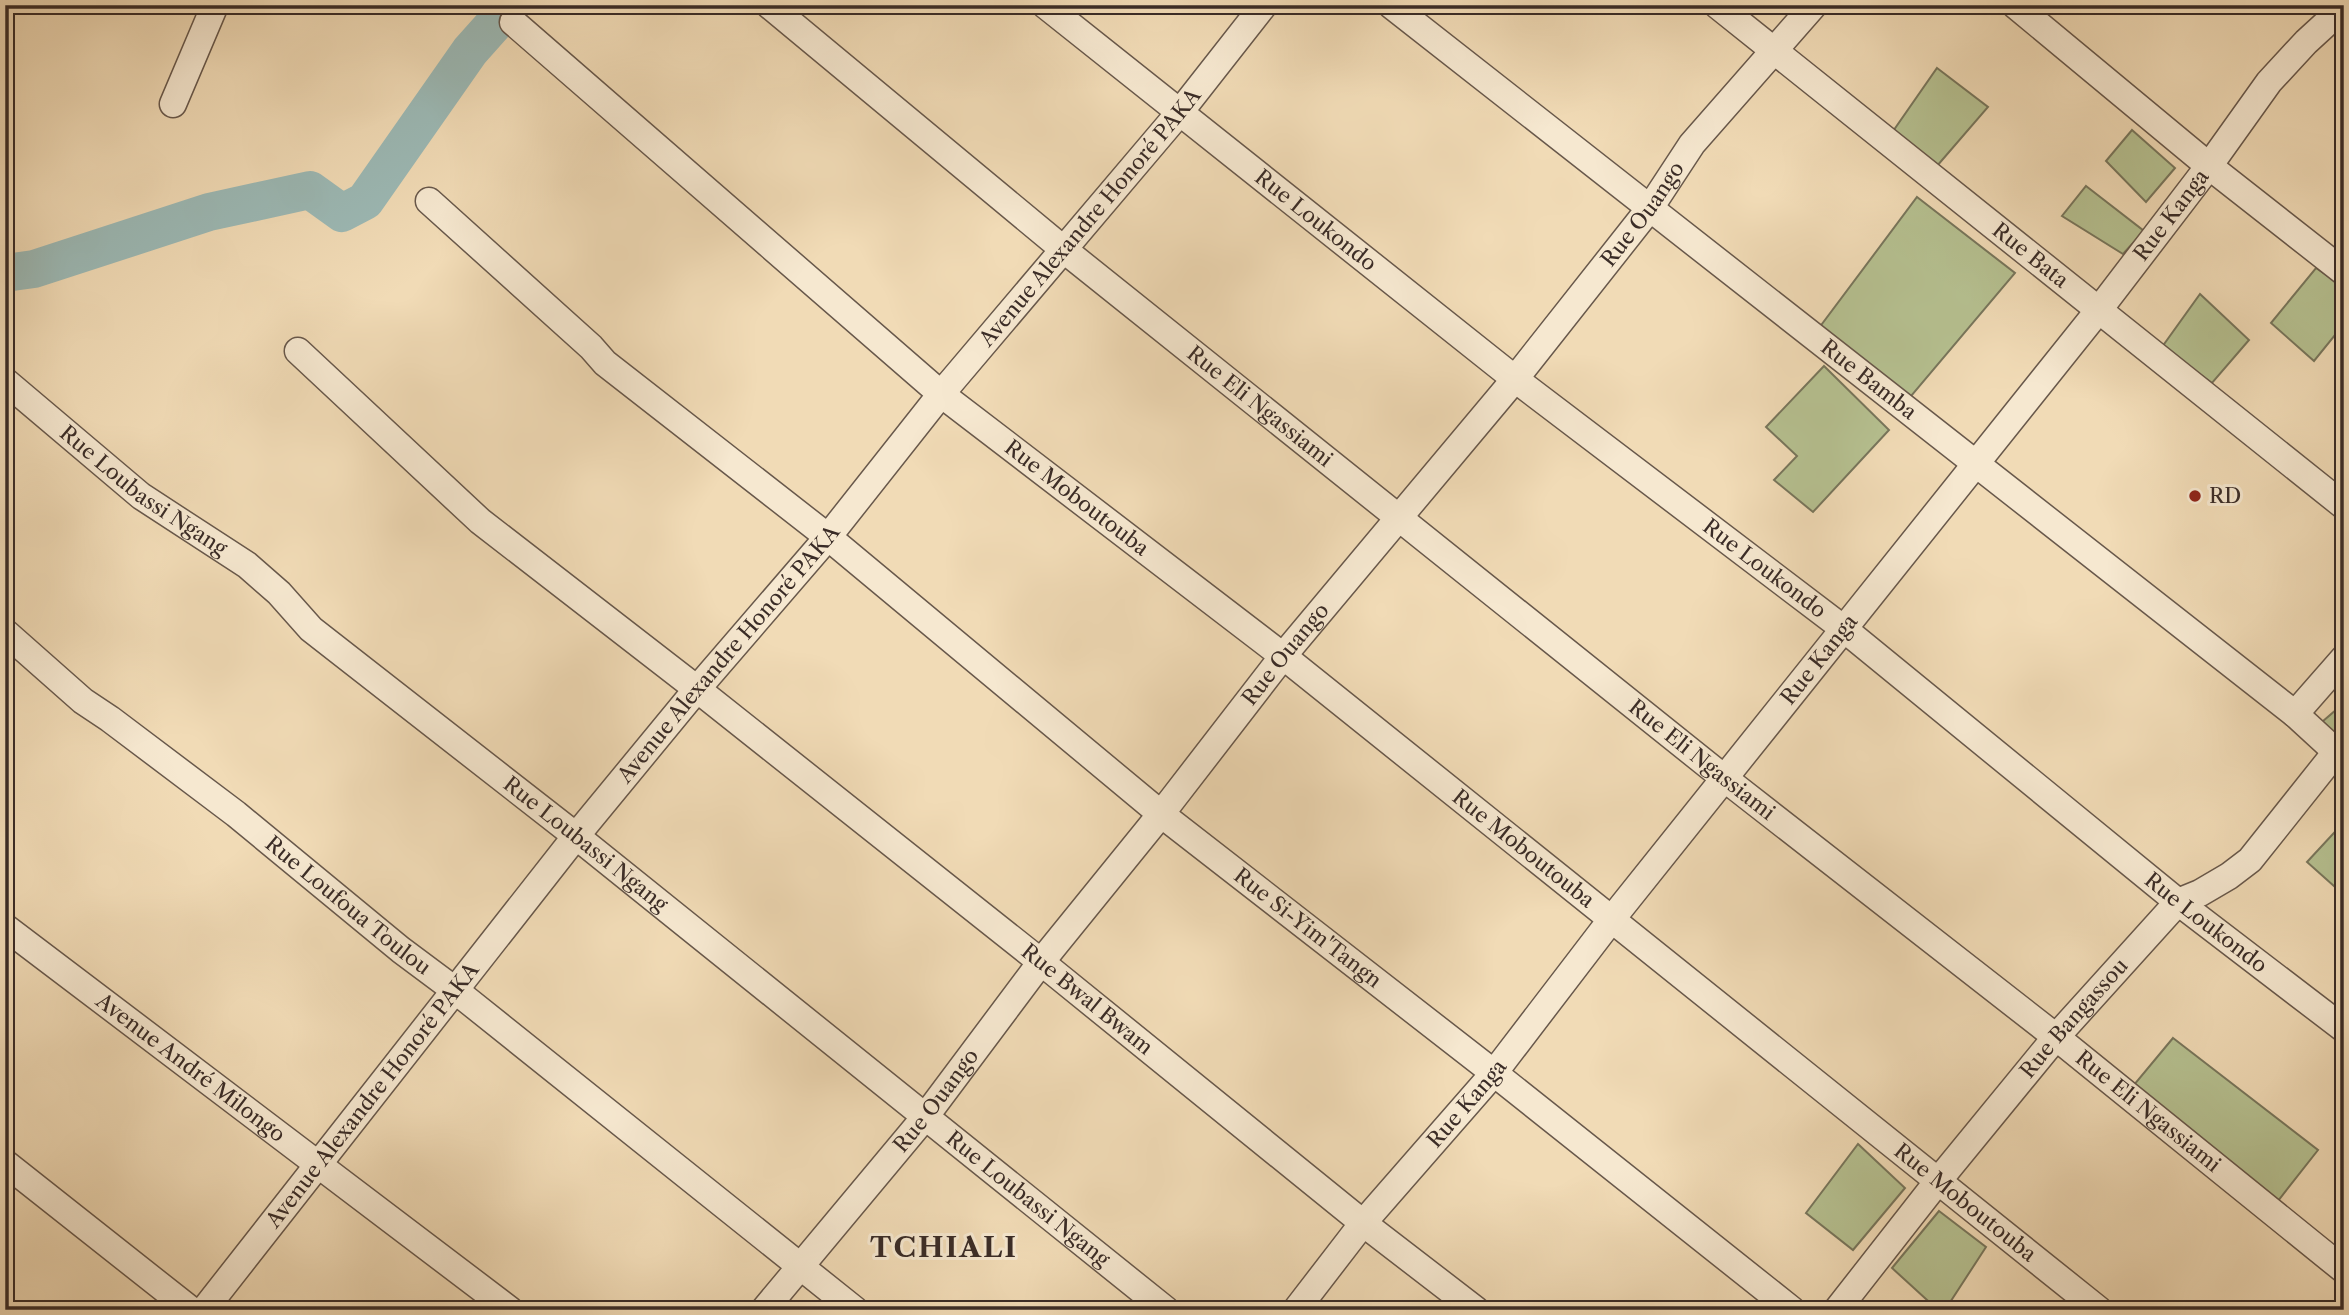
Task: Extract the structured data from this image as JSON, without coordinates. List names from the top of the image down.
{
  "streets": {
    "street": [
      "Rue Ouango",
      "Rue Kanga",
      "Avenue Alexandre Honoré PAKA",
      "Rue Loukondo",
      "Rue Bata",
      "Rue Bamba",
      "Rue Eli Ngassiami",
      "Rue Loubassi Ngang",
      "Rue Moboutouba",
      "Rue Loufoua Toulou",
      "Rue Si-Yim'Tangn",
      "Rue Bwal Bwam",
      "Rue Bangassou",
      "Avenue André Milongo"
    ]
  },
  "crossings": [
    ["Rue Ouango", "Rue Loukondo"],
    ["Rue Ouango", "Rue Bata"],
    ["Rue Ouango", "Rue Bamba"],
    ["Rue Ouango", "Rue Eli Ngassiami"],
    ["Rue Ouango", "Rue Loubassi Ngang"],
    ["Rue Ouango", "Rue Moboutouba"],
    ["Rue Ouango", "Rue Loufoua Toulou"],
    ["Rue Ouango", "Rue Si-Yim'Tangn"],
    ["Rue Ouango", "Rue Bwal Bwam"],
    ["Rue Kanga", "Rue Loukondo"],
    ["Rue Kanga", "Rue Bata"],
    ["Rue Kanga", "Rue Bamba"],
    ["Rue Kanga", "Rue Eli Ngassiami"],
    ["Rue Kanga", "Rue Moboutouba"],
    ["Rue Kanga", "Rue Si-Yim'Tangn"],
    ["Rue Kanga", "Rue Bwal Bwam"],
    ["Avenue Alexandre Honoré PAKA", "Rue Loukondo"],
    ["Avenue Alexandre Honoré PAKA", "Rue Eli Ngassiami"],
    ["Avenue Alexandre Honoré PAKA", "Rue Loubassi Ngang"],
    ["Avenue Alexandre Honoré PAKA", "Rue Moboutouba"],
    ["Avenue Alexandre Honoré PAKA", "Rue Loufoua Toulou"],
    ["Avenue Alexandre Honoré PAKA", "Rue Si-Yim'Tangn"],
    ["Avenue Alexandre Honoré PAKA", "Rue Bwal Bwam"],
    ["Avenue Alexandre Honoré PAKA", "Avenue André Milongo"],
    ["Rue Loukondo", "Rue Bangassou"],
    ["Rue Bamba", "Rue Bangassou"],
    ["Rue Eli Ngassiami", "Rue Bangassou"],
    ["Rue Moboutouba", "Rue Bangassou"]
  ],
  "districts": ["TCHIALI"],
  "places": ["RD"]
}
